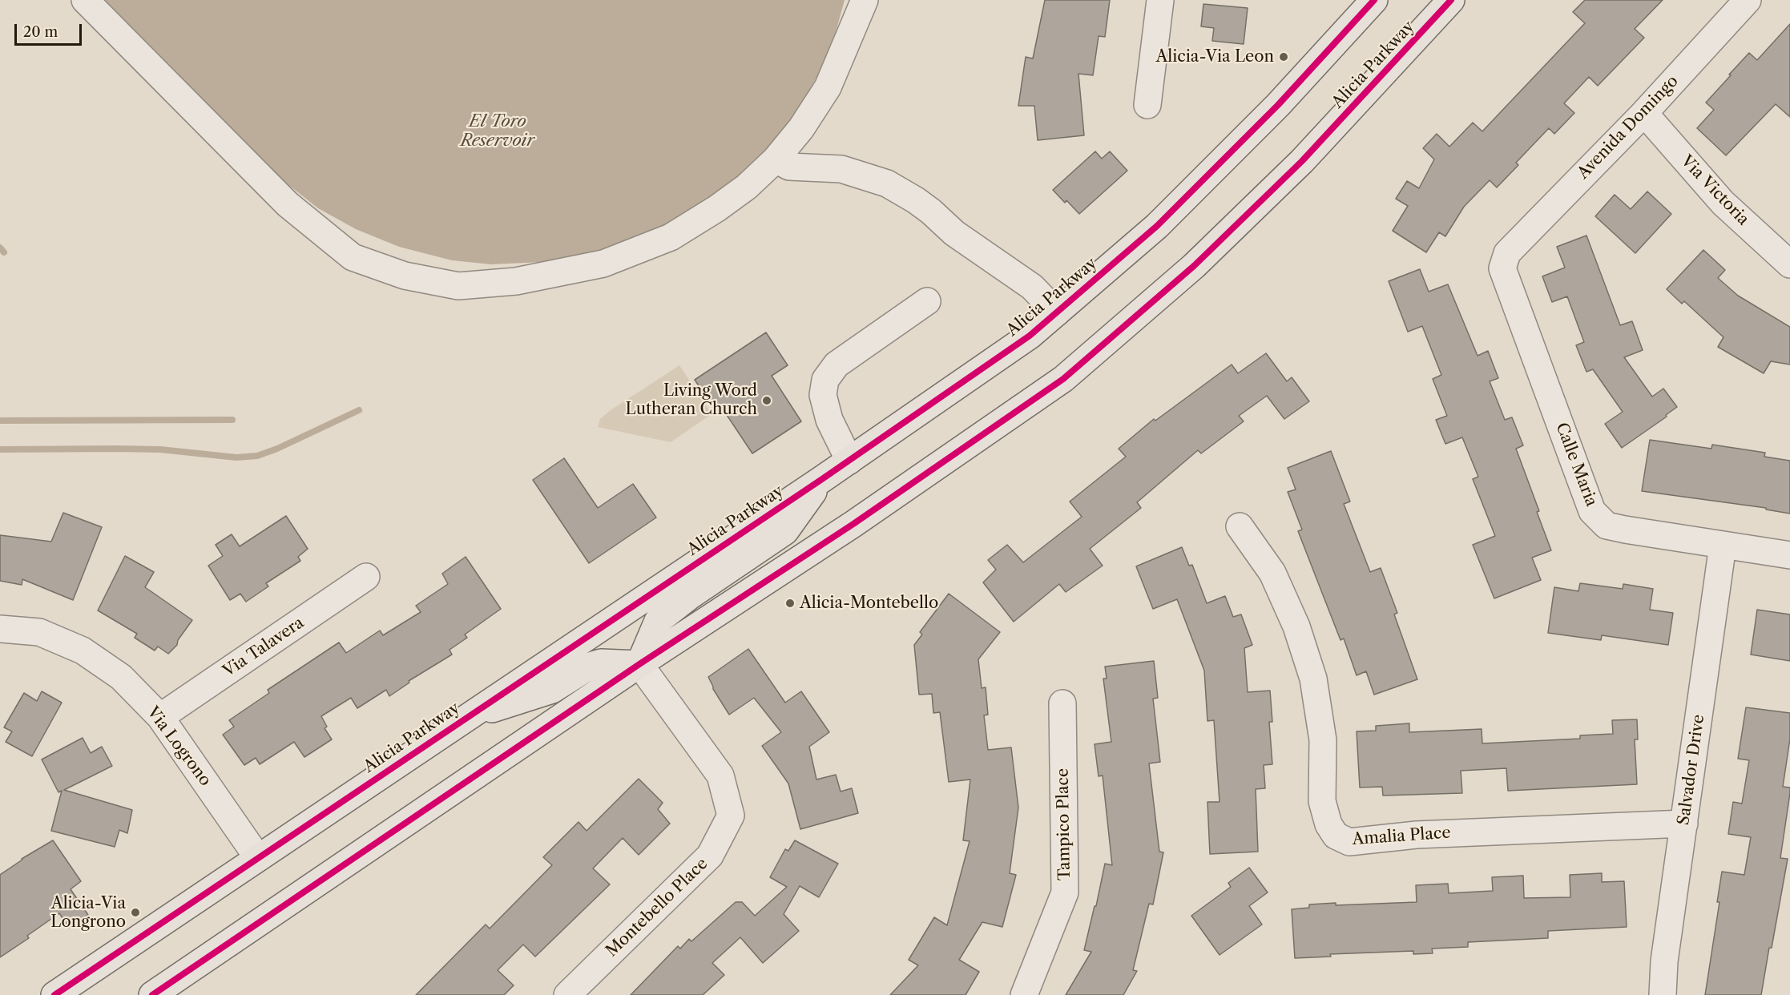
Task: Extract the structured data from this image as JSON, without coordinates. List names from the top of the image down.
{
  "streets": {
    "main road": ["Alicia Parkway"],
    "street": [
      "Avenida Domingo",
      "Via Victoria",
      "Calle Maria",
      "Via Talavera",
      "Via Logrono",
      "Salvador Drive",
      "Tampico Place",
      "Amalia Place",
      "Montebello Place"
    ]
  },
  "crossings": [
    ["Alicia Parkway", "Via Logrono"],
    ["Alicia Parkway", "Montebello Place"],
    ["Avenida Domingo", "Via Victoria"],
    ["Avenida Domingo", "Calle Maria"],
    ["Calle Maria", "Salvador Drive"],
    ["Via Talavera", "Via Logrono"],
    ["Salvador Drive", "Amalia Place"]
  ],
  "water": ["El Toro Reservoir"],
  "places": [
    "Alicia-Via Leon",
    "Living Word Lutheran Church",
    "Alicia-Montebello",
    "Alicia-Via Longrono"
  ],
  "scale_bar": "20 m"
}
